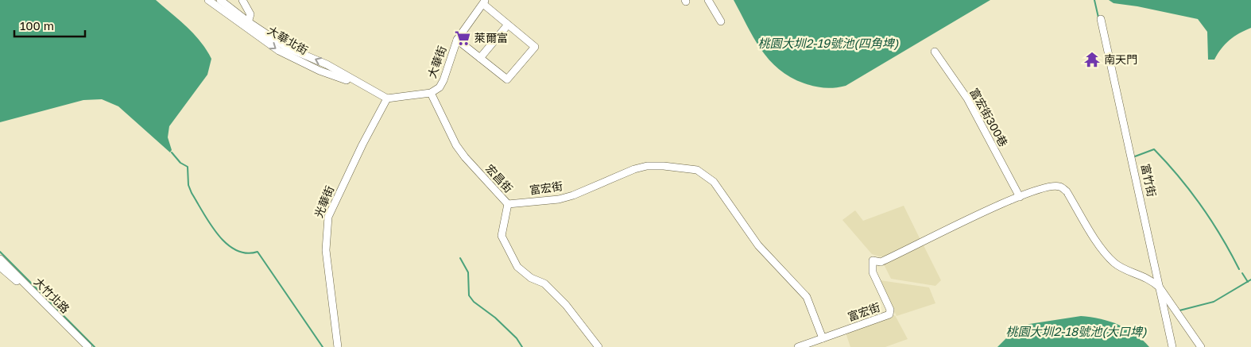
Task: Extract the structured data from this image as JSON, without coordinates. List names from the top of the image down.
{
  "streets": {
    "street": [
      "大華北街",
      "大華街",
      "富宏街300巷",
      "宏昌街",
      "富竹街",
      "富宏街",
      "光華街",
      "大竹北路"
    ]
  },
  "crossings": [
    ["大華北街", "大華街"],
    ["大華北街", "光華街"],
    ["大華街", "宏昌街"],
    ["大華街", "光華街"],
    ["富宏街300巷", "富宏街"],
    ["宏昌街", "富宏街"],
    ["富竹街", "富宏街"]
  ],
  "water": ["桃園大圳2-19號池(四角埤)", "桃園大圳2-18號池(大口埤)"],
  "places": {
    "supermarket": ["萊爾富"],
    "temple": ["南天門"]
  },
  "scale_bar": "100 m"
}
